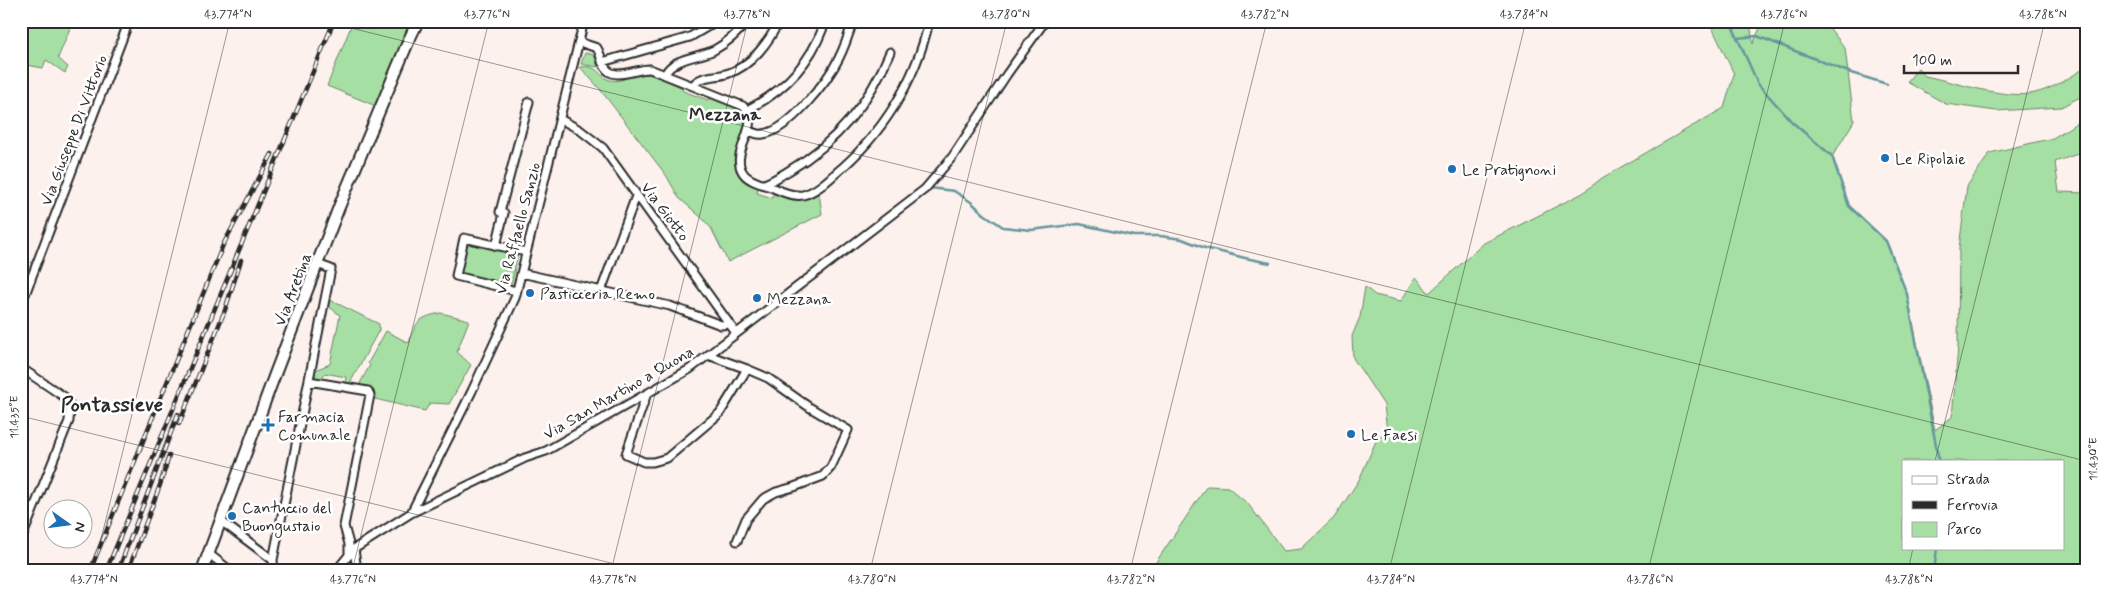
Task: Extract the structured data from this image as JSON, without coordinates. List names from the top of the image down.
{
  "streets": {
    "street": [
      "Via Giuseppe Di Vittorio",
      "Via Giotto",
      "Via Raffaello Sanzio",
      "Via Aretina",
      "Via San Martino a Quona"
    ]
  },
  "crossings": [
    ["Via Giotto", "Via Raffaello Sanzio"],
    ["Via Giotto", "Via San Martino a Quona"],
    ["Via Raffaello Sanzio", "Via San Martino a Quona"]
  ],
  "districts": ["Mezzana", "Pontassieve"],
  "places": {
    "other": [
      "Le Ripolaie",
      "Le Pratignoni",
      "Pasticceria Remo",
      "Mezzana",
      "Le Faesi",
      "Cantuccio del Buongustaio"
    ],
    "health": ["Farmacia Comunale"]
  },
  "legend": ["Strada", "Ferrovia", "Parco"],
  "scale_bar": "100 m",
  "north": "right",
  "coordinates": [
    "43.774°N",
    "43.776°N",
    "43.778°N",
    "43.780°N",
    "43.782°N",
    "43.784°N",
    "43.786°N",
    "43.788°N",
    "11.435°E",
    "11.430°E"
  ]
}
